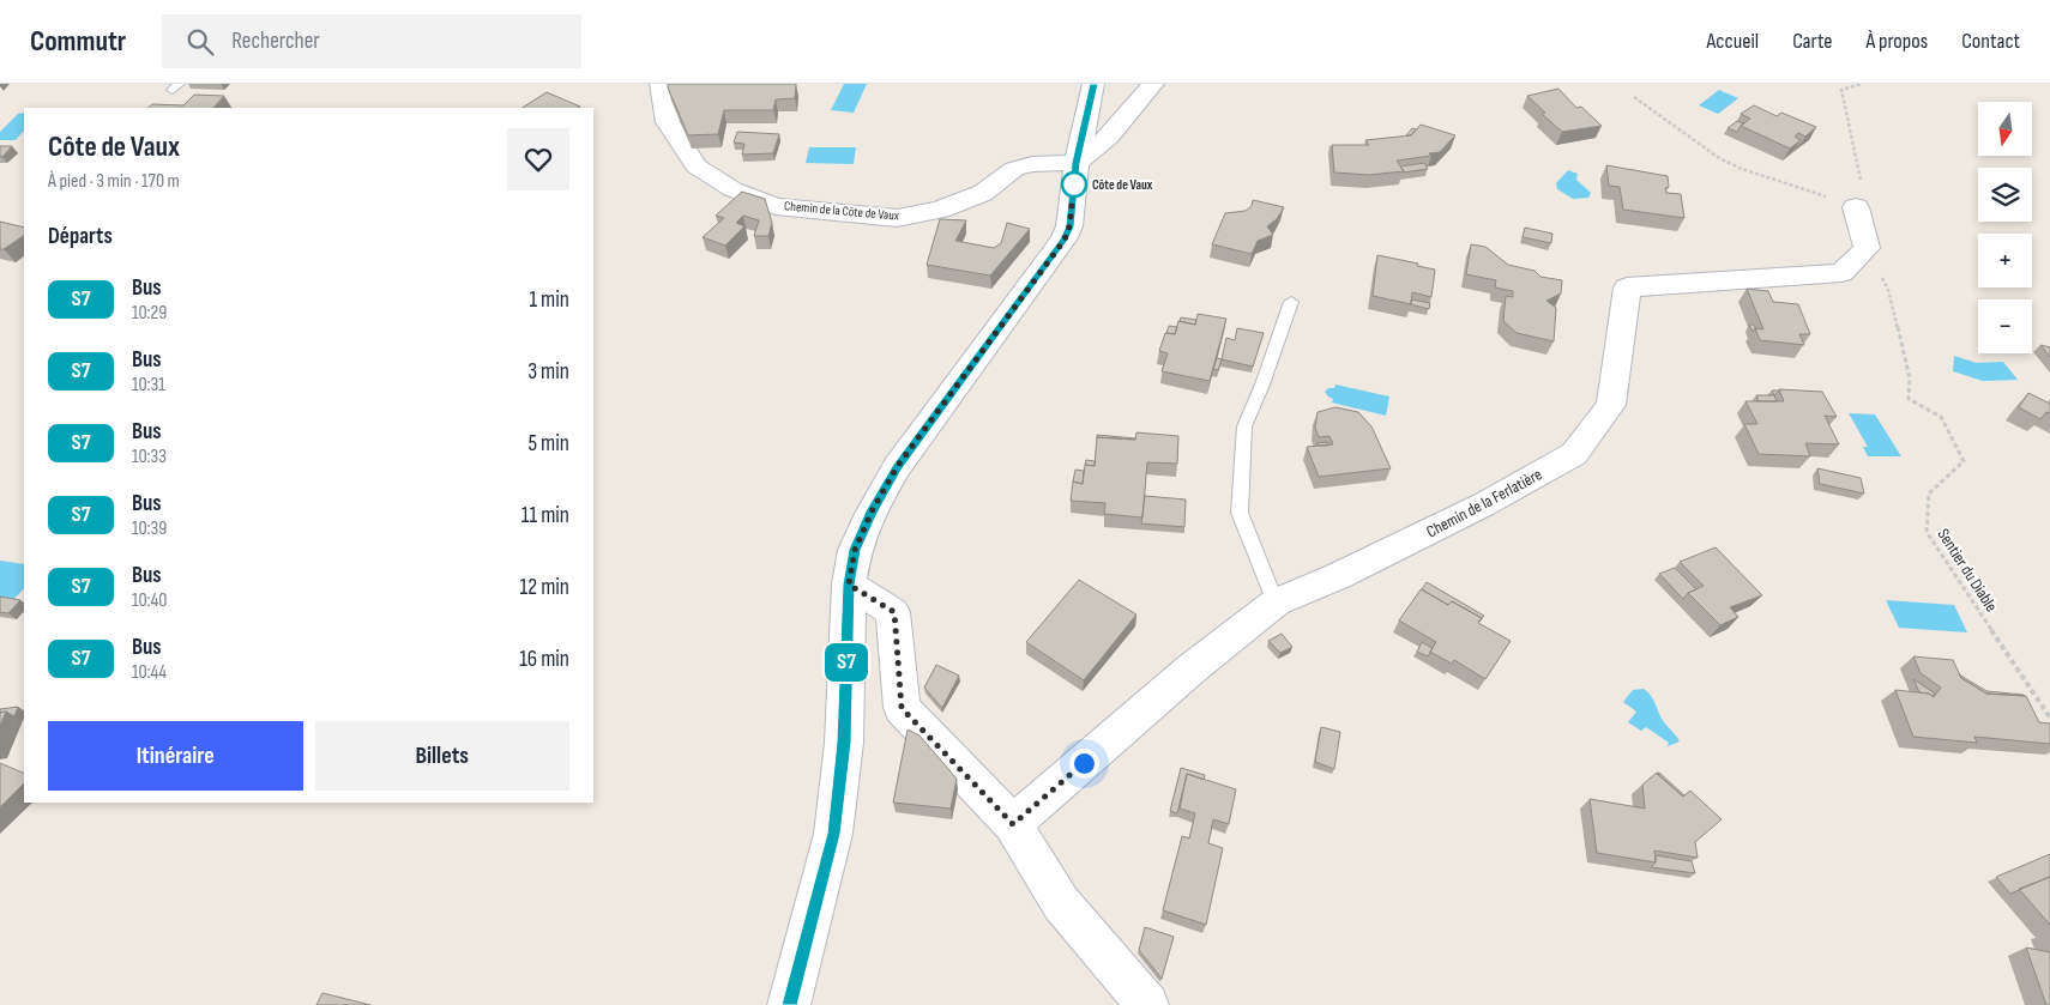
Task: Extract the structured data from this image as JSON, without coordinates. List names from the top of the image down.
{
  "streets": {
    "street": ["Chemin de la Côte de Vaux", "Chemin de la Ferlatière"],
    "path": ["Sentier du Diable"]
  },
  "crossings": [
    ["Chemin de la Ferlatière", "Sentier du Diable"]
  ],
  "places": ["Côte de Vaux"],
  "lines": ["bus line S7"],
  "north": "bottom",
  "page": {
    "header": "Commutr",
    "search": "Rechercher",
    "nav": [
      "Accueil",
      "Carte",
      "À propos",
      "Contact"
    ],
    "on_map": "S7",
    "map_buttons": ["+", "−"],
    "heading": [
      ["Côte de Vaux", "À pied · 3 min · 170 m"],
      "Départs"
    ],
    "list": [
      {
        "mark": "S7",
        "name": "Bus",
        "note": "10:29",
        "value": "1 min"
      },
      {
        "mark": "S7",
        "name": "Bus",
        "note": "10:31",
        "value": "3 min"
      },
      {
        "mark": "S7",
        "name": "Bus",
        "note": "10:33",
        "value": "5 min"
      },
      {
        "mark": "S7",
        "name": "Bus",
        "note": "10:39",
        "value": "11 min"
      },
      {
        "mark": "S7",
        "name": "Bus",
        "note": "10:40",
        "value": "12 min"
      },
      {
        "mark": "S7",
        "name": "Bus",
        "note": "10:44",
        "value": "16 min"
      }
    ],
    "buttons": ["Itinéraire", "Billets"]
  }
}
